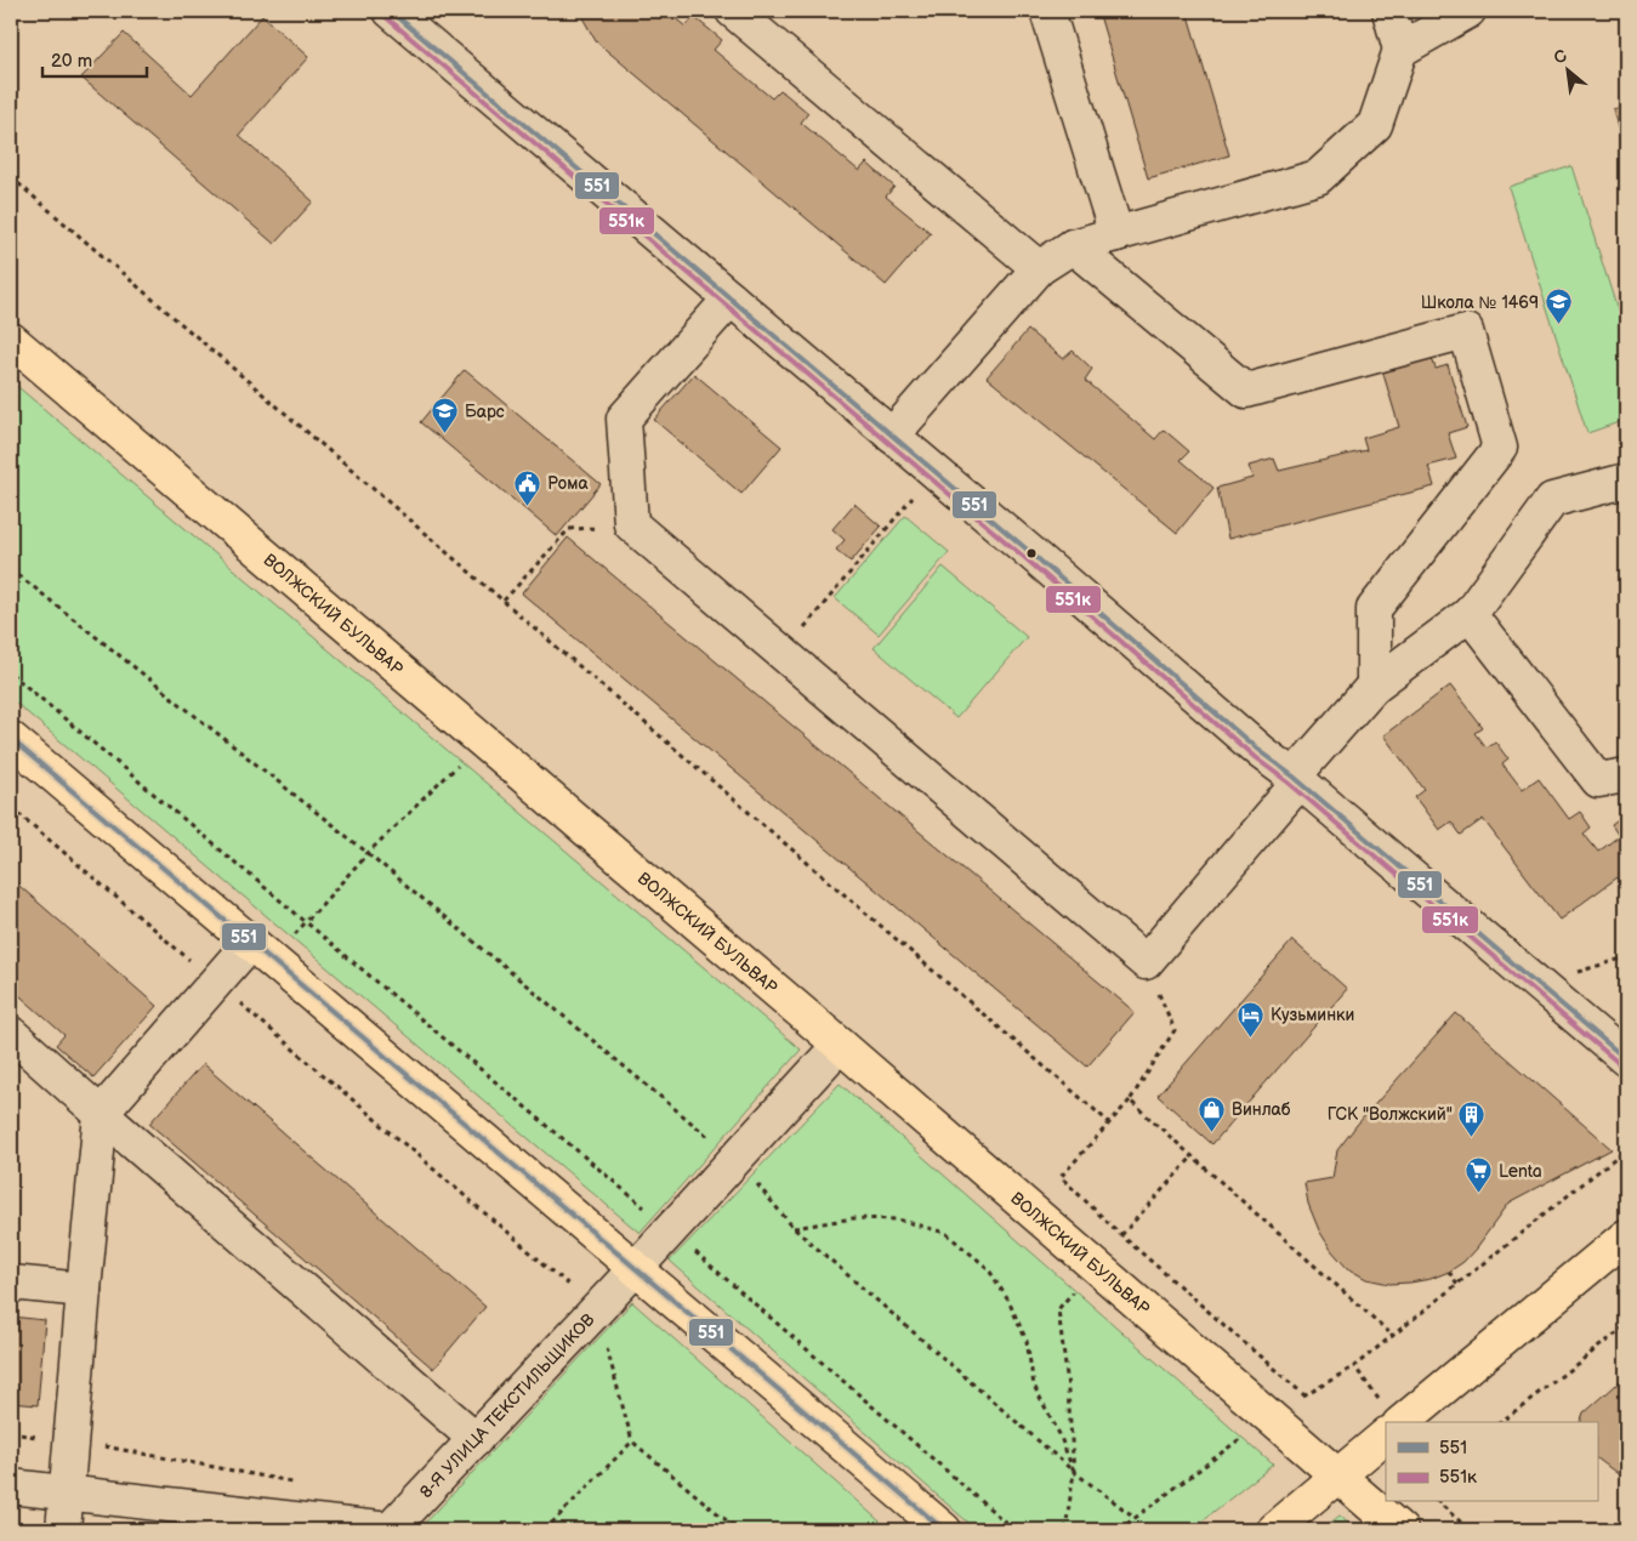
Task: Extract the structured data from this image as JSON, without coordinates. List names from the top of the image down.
{
  "streets": {
    "main road": ["ВОЛЖСКИЙ БУЛЬВАР"],
    "street": ["8-Я УЛИЦА ТЕКСТИЛЬЩИКОВ"]
  },
  "crossings": [
    ["ВОЛЖСКИЙ БУЛЬВАР", "8-Я УЛИЦА ТЕКСТИЛЬЩИКОВ"]
  ],
  "places": {
    "school or university": ["Школа № 1469", "Барс"],
    "public building": ["Рома"],
    "hotel": ["Кузьминки"],
    "shop": ["Винлаб"],
    "building": ["ГСК \"Волжский\""],
    "supermarket": ["Lenta"]
  },
  "lines": ["transit line 551", "transit line 551к"],
  "legend": ["551", "551к"],
  "scale_bar": "20 m",
  "north": "top left"
}
